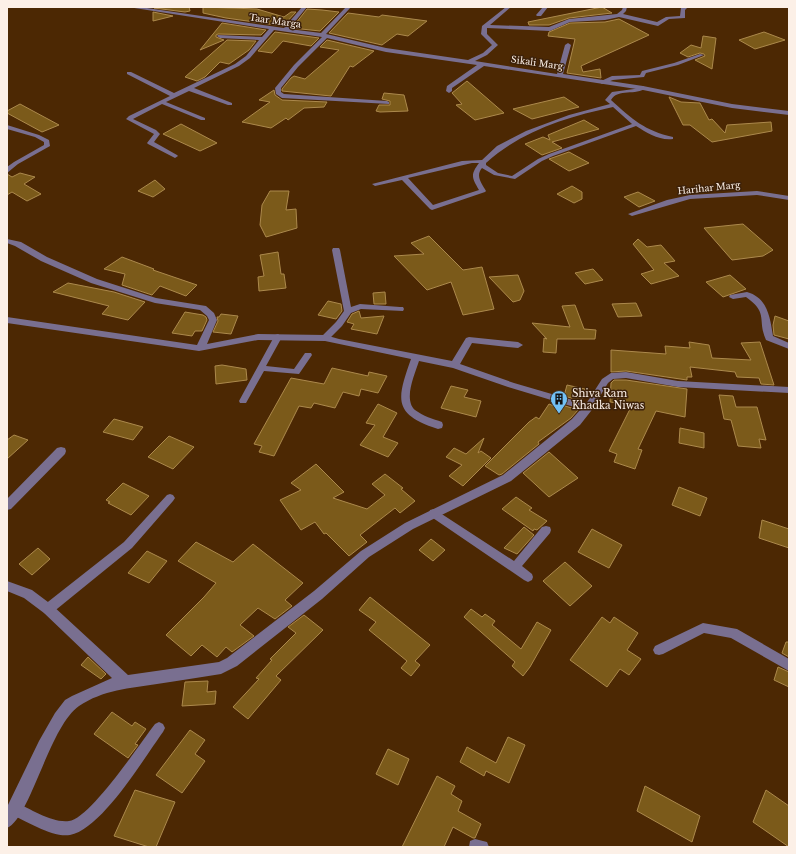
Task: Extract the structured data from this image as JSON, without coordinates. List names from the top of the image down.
{
  "streets": {
    "street": ["Taar Marga", "Sikali Marg", "Harihar Marg"]
  },
  "crossings": [
    ["Taar Marga", "Sikali Marg"]
  ],
  "places": {
    "building": ["Shiva Ram Khadka Niwas"]
  }
}
